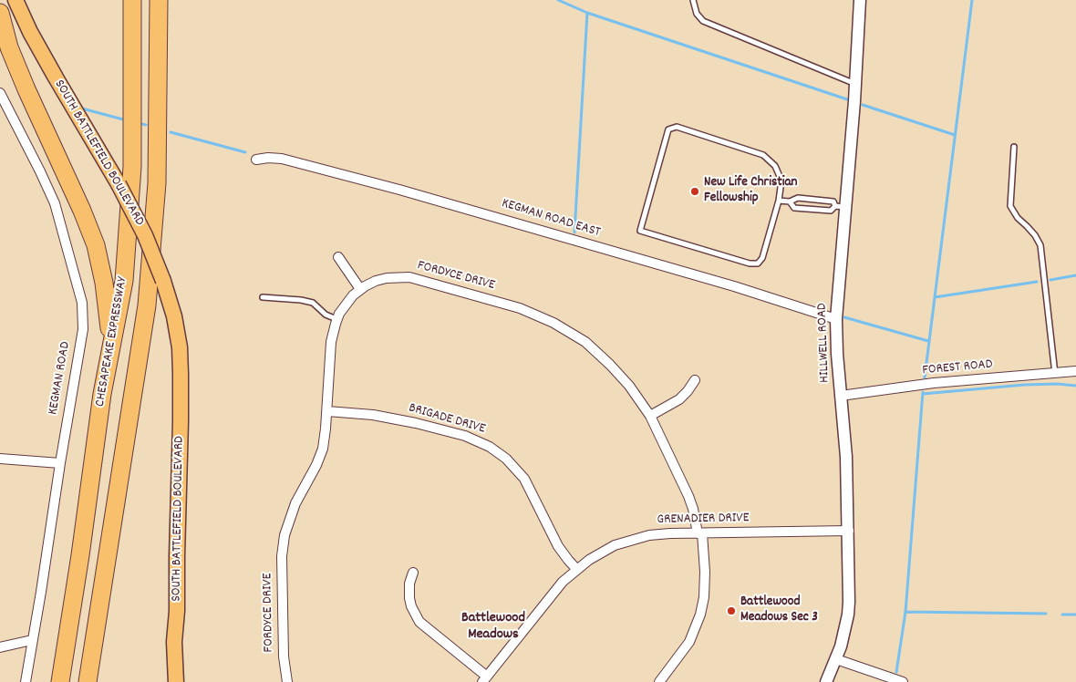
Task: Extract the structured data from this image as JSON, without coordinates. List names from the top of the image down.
{
  "streets": {
    "highway": ["CHESAPEAKE EXPRESSWAY"],
    "main road": ["SOUTH BATTLEFIELD BOULEVARD"],
    "street": [
      "KEGMAN ROAD EAST",
      "FORDYCE DRIVE",
      "HILLWELL ROAD",
      "FOREST ROAD",
      "KEGMAN ROAD",
      "BRIGADE DRIVE",
      "GRENADIER DRIVE"
    ]
  },
  "crossings": [
    ["KEGMAN ROAD EAST", "HILLWELL ROAD"],
    ["FORDYCE DRIVE", "BRIGADE DRIVE"],
    ["FORDYCE DRIVE", "GRENADIER DRIVE"],
    ["HILLWELL ROAD", "FOREST ROAD"],
    ["HILLWELL ROAD", "GRENADIER DRIVE"],
    ["BRIGADE DRIVE", "GRENADIER DRIVE"]
  ],
  "districts": ["Battlewood Meadows"],
  "places": ["New Life Christian Fellowship", "Battlewood Meadows Sec 3"]
}
